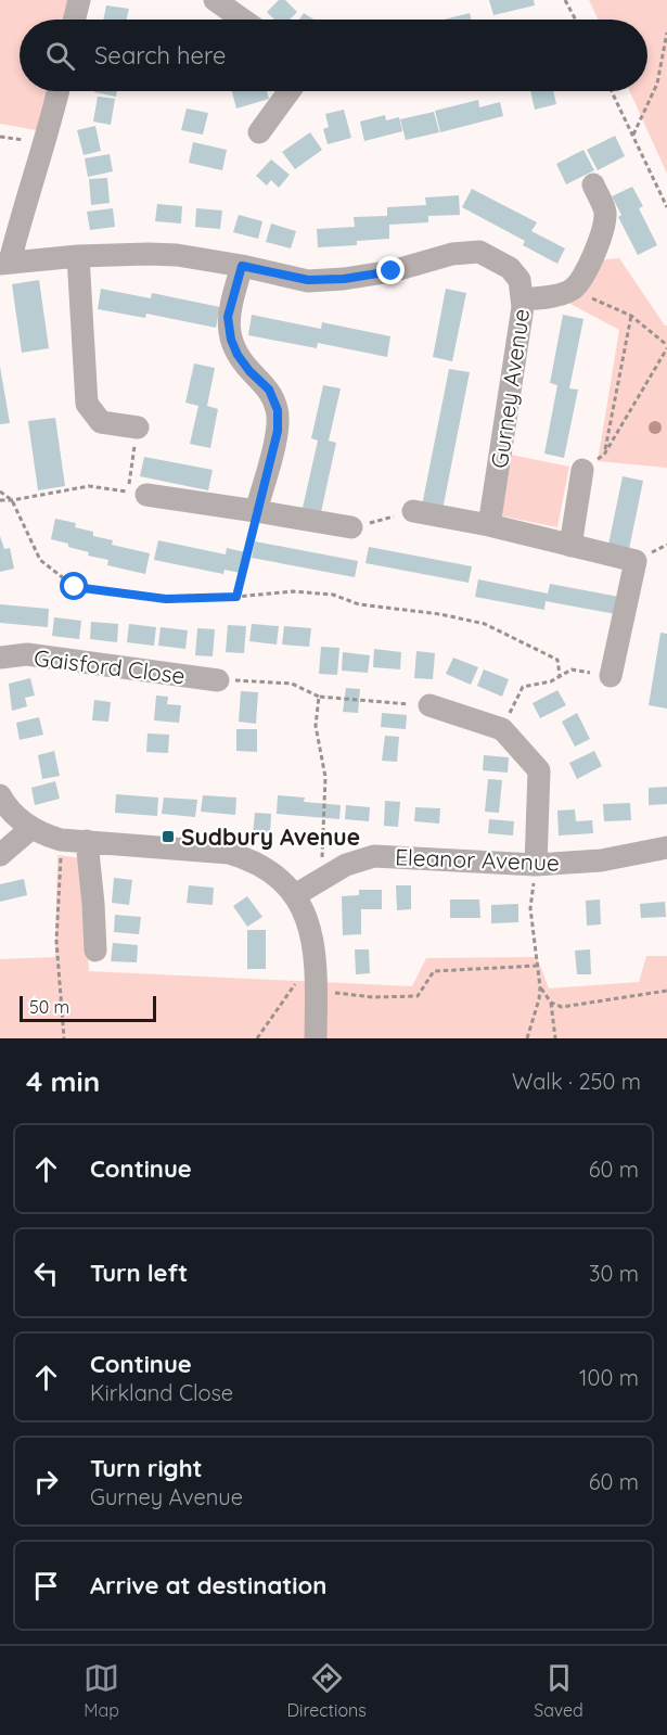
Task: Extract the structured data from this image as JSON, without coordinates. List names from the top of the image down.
{
  "streets": {
    "street": ["Gurney Avenue", "Gaisford Close", "Eleanor Avenue"]
  },
  "places": {
    "transit": ["Sudbury Avenue"]
  },
  "scale_bar": "50 m",
  "page": {
    "search": "Search here",
    "scale": "50 m",
    "heading": ["4 min", "Walk · 250 m"],
    "list": [
      ["Continue", "60 m"],
      ["Turn left", "30 m"],
      ["Continue", "Kirkland Close", "100 m"],
      ["Turn right", "Gurney Avenue", "60 m"],
      "Arrive at destination"
    ],
    "nav": ["Map", "Directions", "Saved"]
  }
}
